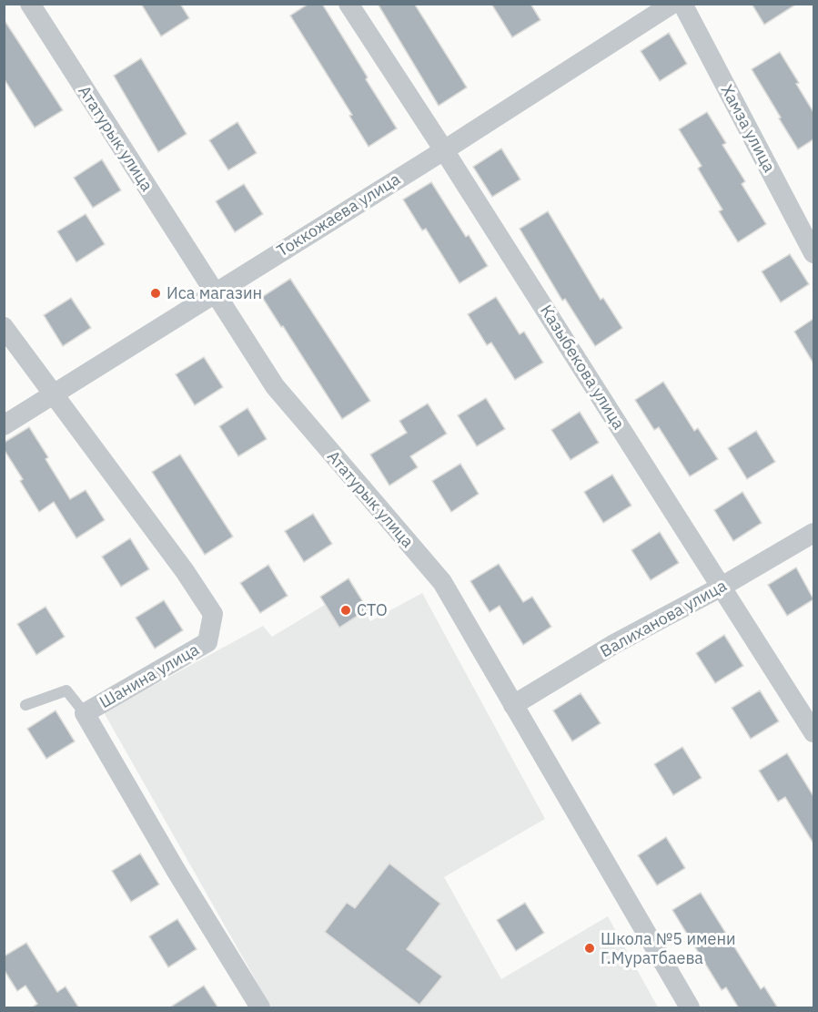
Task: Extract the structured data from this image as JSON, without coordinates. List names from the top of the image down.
{
  "streets": {
    "street": [
      "Хамза улица",
      "Ататурык улица",
      "Токкожаева улица",
      "Казыбекова улица",
      "Валиханова улица",
      "Шанина улица"
    ]
  },
  "crossings": [
    ["Ататурык улица", "Токкожаева улица"],
    ["Ататурык улица", "Валиханова улица"],
    ["Токкожаева улица", "Казыбекова улица"],
    ["Токкожаева улица", "Шанина улица"],
    ["Казыбекова улица", "Валиханова улица"]
  ],
  "places": ["Иса магазин", "СТО", "Школа №5 имени Г.Муратбаева"]
}
